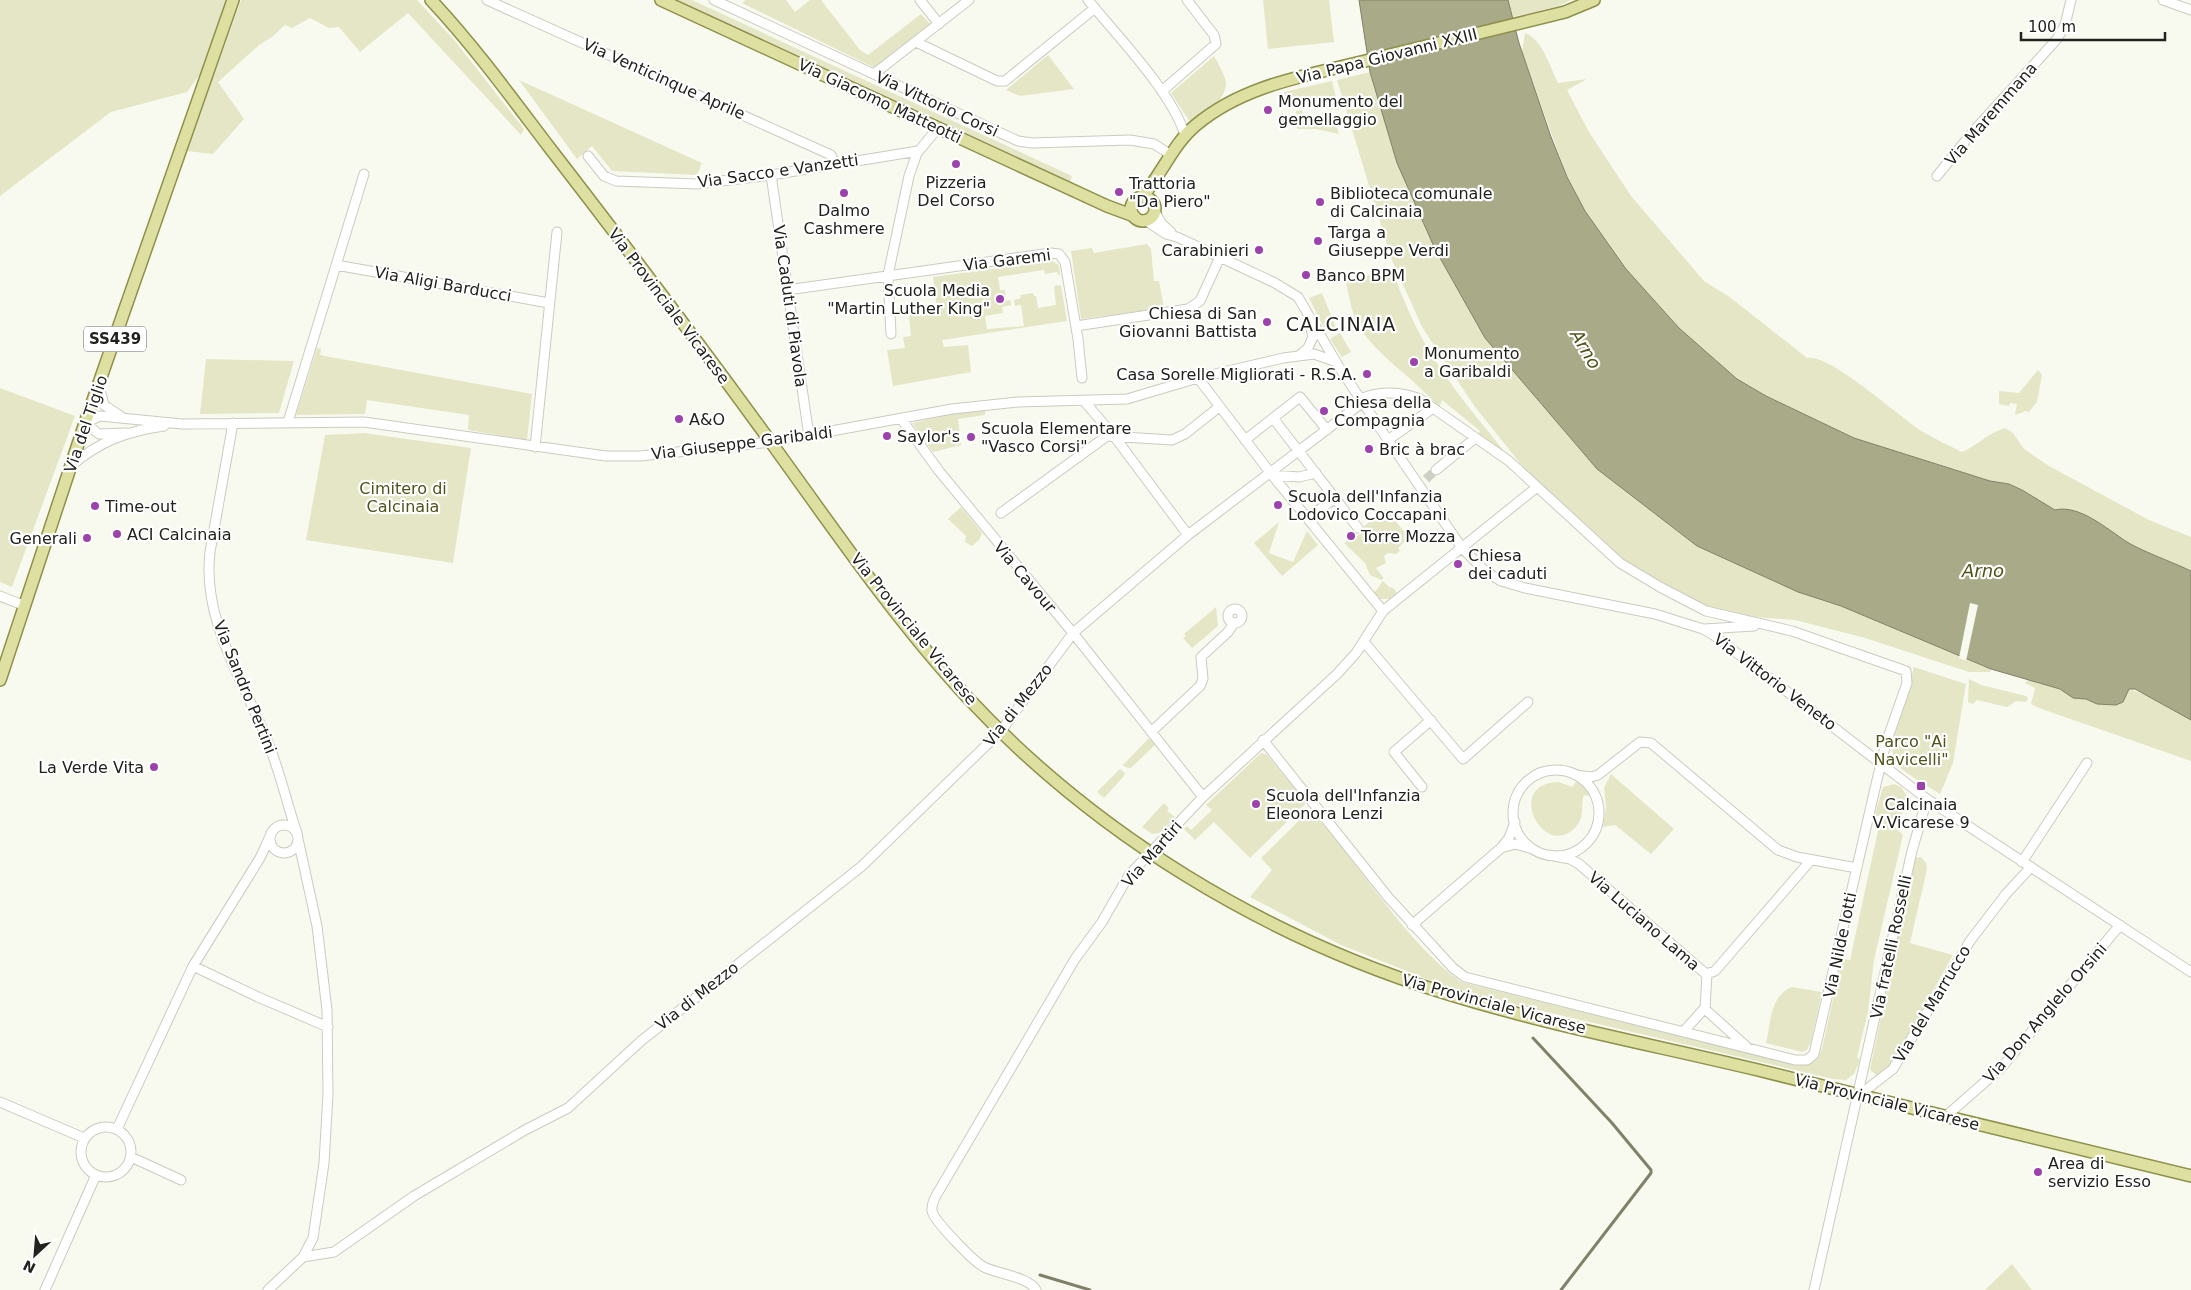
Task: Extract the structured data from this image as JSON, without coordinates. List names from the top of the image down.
{
  "streets": {
    "main road": [
      "Via Papa Giovanni XXIII",
      "Via Giacomo Matteotti",
      "Via Provinciale Vicarese",
      "SS439",
      "Via del Tiglio"
    ],
    "street": [
      "Via Venticinque Aprile",
      "Via Vittorio Corsi",
      "Via Maremmana",
      "Via Sacco e Vanzetti",
      "Via Garemi",
      "Via Aligi Barducci",
      "Via Caduti di Piavola",
      "Via Giuseppe Garibaldi",
      "Via Cavour",
      "Via Vittorio Veneto",
      "Via Sandro Pertini",
      "Via di Mezzo",
      "Via Martiri",
      "Via Luciano Lama",
      "Via Nilde Iotti",
      "Via fratelli Rosselli",
      "Via del Marrucco",
      "Via Don Anglelo Orsini"
    ]
  },
  "crossings": [
    ["Via Papa Giovanni XXIII", "Via Vittorio Corsi"],
    ["Via Venticinque Aprile", "Via Sacco e Vanzetti"],
    ["Via Sacco e Vanzetti", "Via Caduti di Piavola"],
    ["Via Provinciale Vicarese", "Via Giuseppe Garibaldi"],
    ["Via Provinciale Vicarese", "Via di Mezzo"],
    ["Via Provinciale Vicarese", "Via Martiri"],
    ["Via Provinciale Vicarese", "Via fratelli Rosselli"],
    ["Via Provinciale Vicarese", "Via del Marrucco"],
    ["Via Provinciale Vicarese", "Via Don Anglelo Orsini"],
    ["Via Caduti di Piavola", "Via Giuseppe Garibaldi"],
    ["Via Giuseppe Garibaldi", "Via Cavour"],
    ["Via Giuseppe Garibaldi", "Via Vittorio Veneto"],
    ["Via Giuseppe Garibaldi", "Via Sandro Pertini"],
    ["Via Cavour", "Via di Mezzo"],
    ["Via Cavour", "Via Martiri"],
    ["Via Vittorio Veneto", "Via di Mezzo"],
    ["Via Vittorio Veneto", "Via Martiri"],
    ["Via Vittorio Veneto", "Via Nilde Iotti"],
    ["Via Sandro Pertini", "Via di Mezzo"],
    ["Via Martiri", "Via Nilde Iotti"],
    ["Via fratelli Rosselli", "Via del Marrucco"]
  ],
  "districts": ["CALCINAIA"],
  "water": ["Arno"],
  "parks": ["Cimitero di Calcinaia", "Parco \"Ai Navicelli\""],
  "places": {
    "other": [
      "Monumento del gemellaggio",
      "Pizzeria Del Corso",
      "Trattoria \"Da Piero\"",
      "Dalmo Cashmere",
      "Biblioteca comunale di Calcinaia",
      "Targa a Giuseppe Verdi",
      "Carabinieri",
      "Banco BPM",
      "Scuola Media \"Martin Luther King\"",
      "Chiesa di San Giovanni Battista",
      "Monumento a Garibaldi",
      "Casa Sorelle Migliorati - R.S.A.",
      "Chiesa della Compagnia",
      "A&O",
      "Saylor's",
      "Scuola Elementare \"Vasco Corsi\"",
      "Bric à brac",
      "Scuola dell'Infanzia Lodovico Coccapani",
      "Time-out",
      "ACI Calcinaia",
      "Torre Mozza",
      "Generali",
      "Chiesa dei caduti",
      "La Verde Vita",
      "Scuola dell'Infanzia Eleonora Lenzi",
      "Area di servizio Esso"
    ],
    "transit": ["Calcinaia V.Vicarese 9"]
  },
  "scale_bar": "100 m",
  "north": "bottom left"
}
